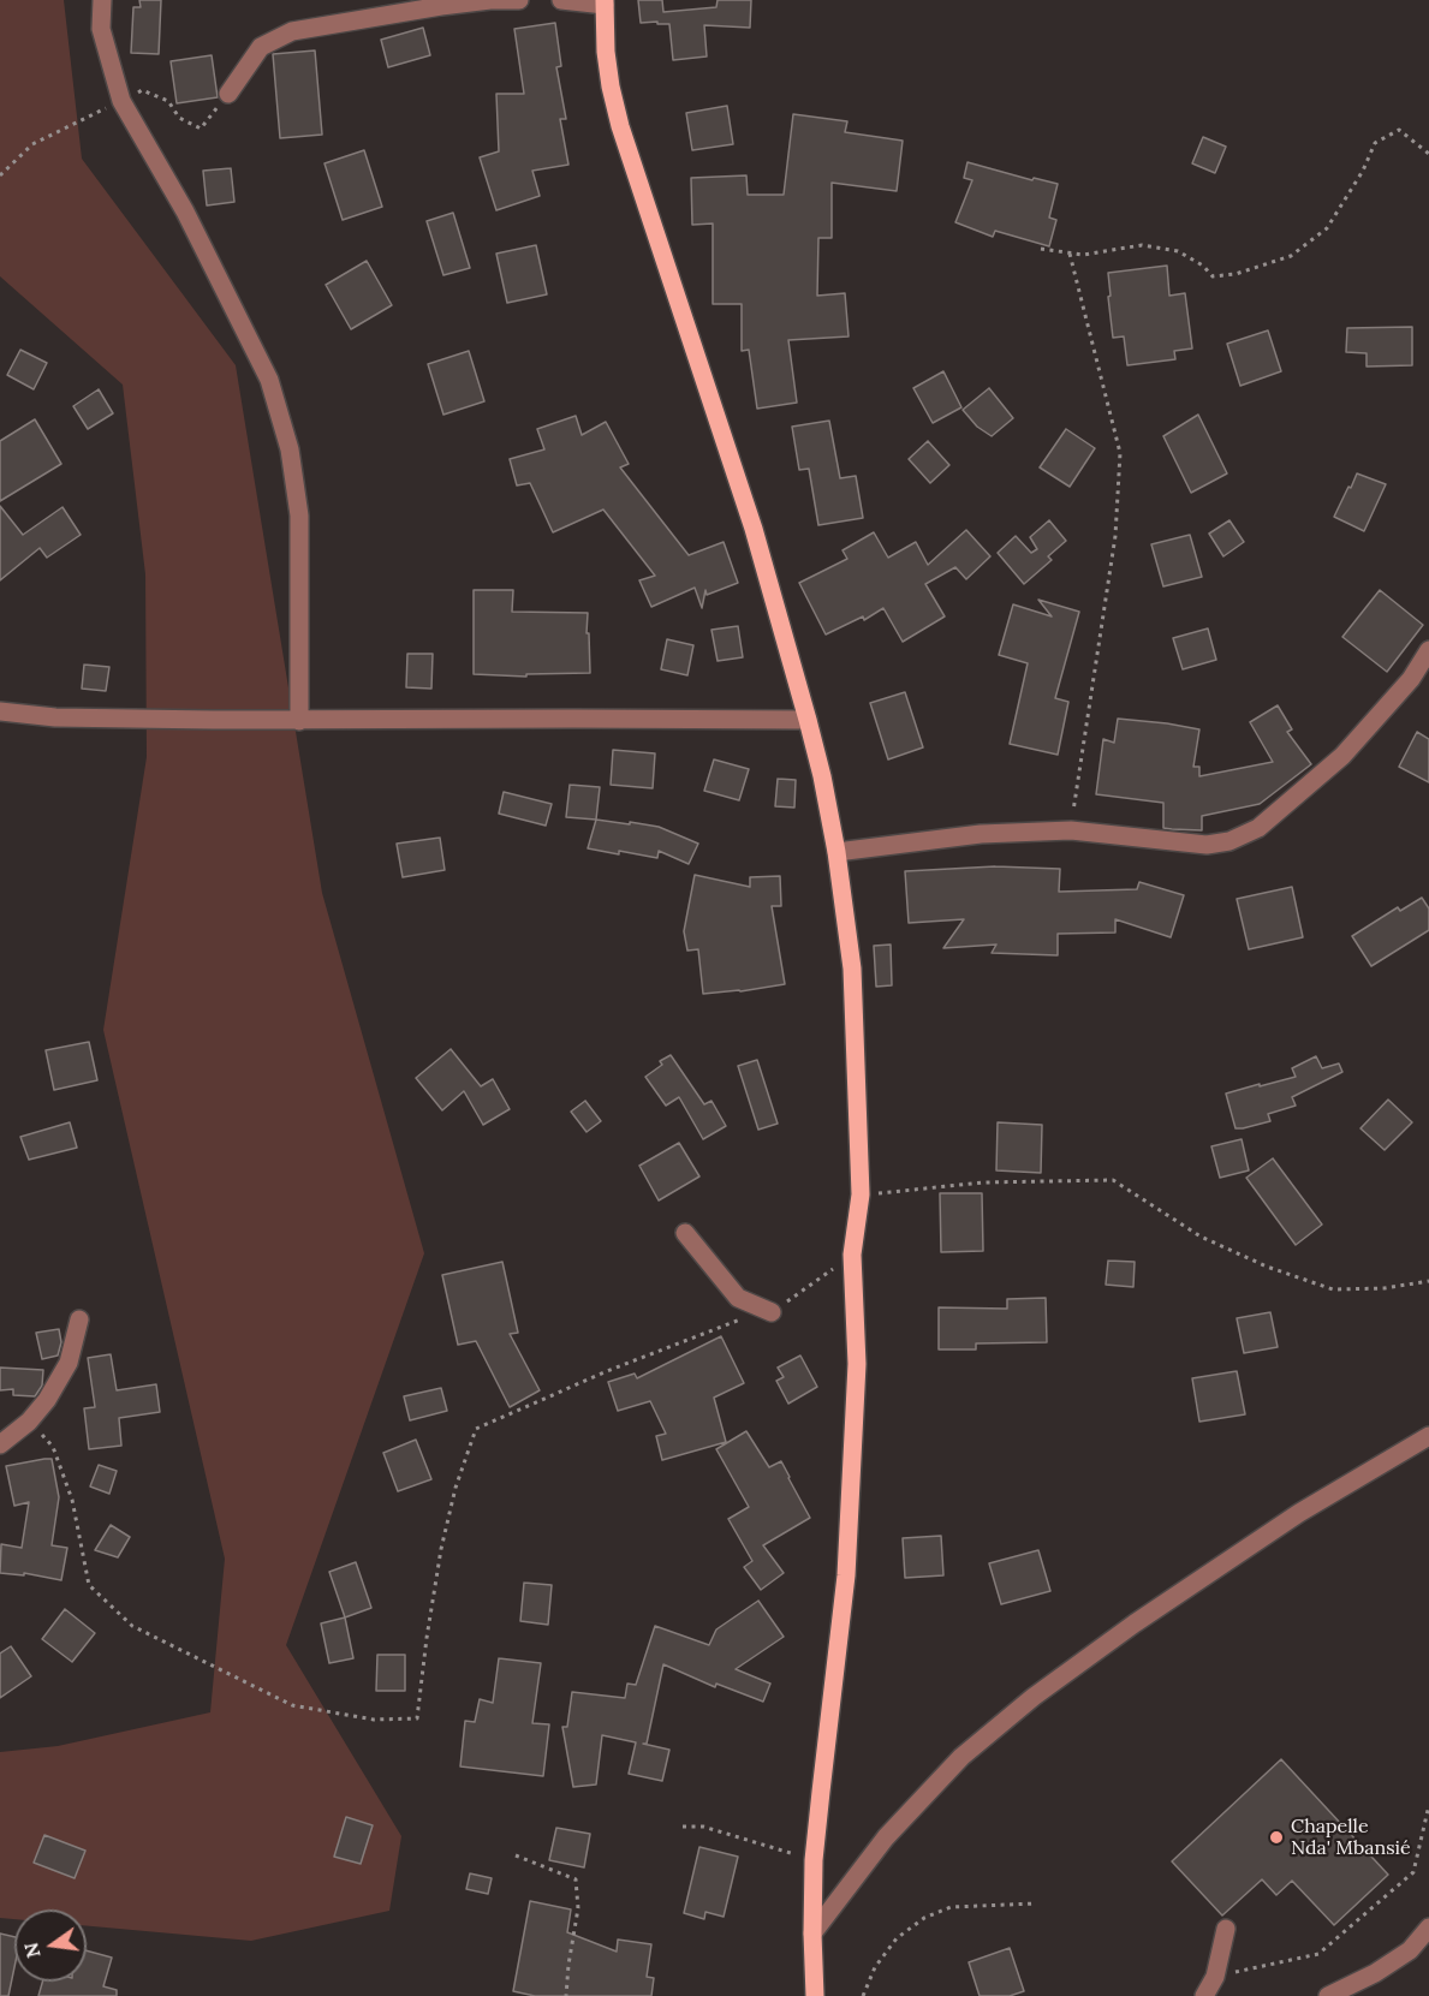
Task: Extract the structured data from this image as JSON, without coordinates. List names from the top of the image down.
{
  "places": ["Chapelle Nda' Mbansié"],
  "north": "left"
}
